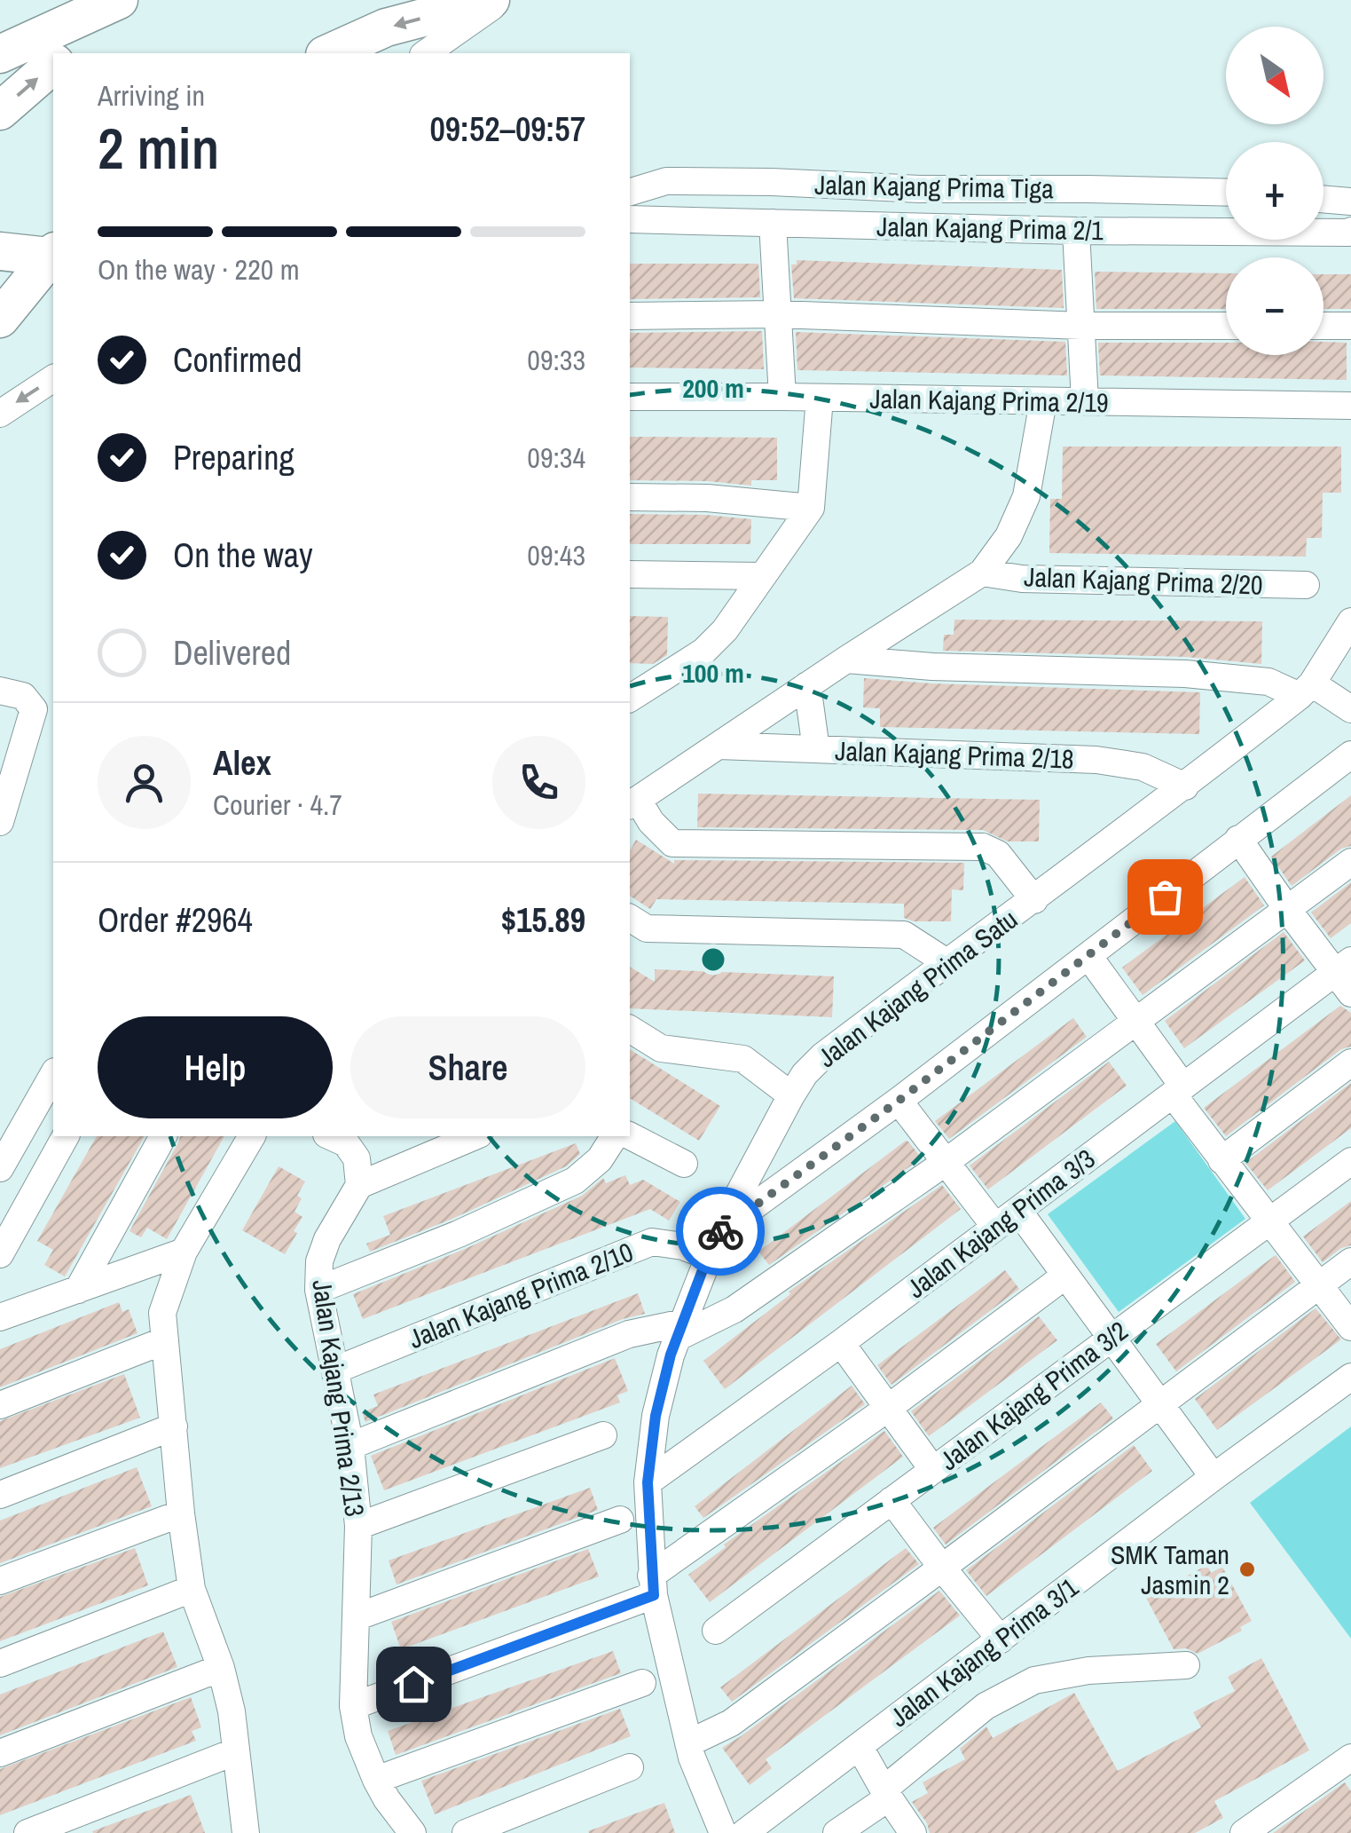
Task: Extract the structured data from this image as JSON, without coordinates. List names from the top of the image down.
{
  "streets": {
    "street": [
      "Jalan Kajang Prima Tiga",
      "Jalan Kajang Prima 2/1",
      "Jalan Kajang Prima 2/19",
      "Jalan Kajang Prima 2/20",
      "Jalan Kajang Prima 2/18",
      "Jalan Kajang Prima Satu",
      "Jalan Kajang Prima 3/3",
      "Jalan Kajang Prima 2/10",
      "Jalan Kajang Prima 3/2",
      "Jalan Kajang Prima 2/13",
      "Jalan Kajang Prima 3/1"
    ]
  },
  "crossings": [
    ["Jalan Kajang Prima 2/18", "Jalan Kajang Prima Satu"],
    ["Jalan Kajang Prima Satu", "Jalan Kajang Prima 3/3"],
    ["Jalan Kajang Prima Satu", "Jalan Kajang Prima 2/10"],
    ["Jalan Kajang Prima 2/10", "Jalan Kajang Prima 2/13"]
  ],
  "places": ["SMK Taman Jasmin 2"],
  "north": "bottom right",
  "page": {
    "map_buttons": ["+", "−"],
    "heading": ["2 min", "Arriving in", "09:52–09:57"],
    "panel": [
      "Alex",
      "Courier · 4.7",
      "Order #2964",
      "$15.89"
    ],
    "bar": "On the way · 220 m",
    "list": [
      ["Confirmed", "09:33"],
      ["Preparing", "09:34"],
      ["On the way", "09:43"],
      "Delivered"
    ],
    "buttons": ["Help", "Share"]
  },
  "rings": ["200 m", "100 m"]
}
